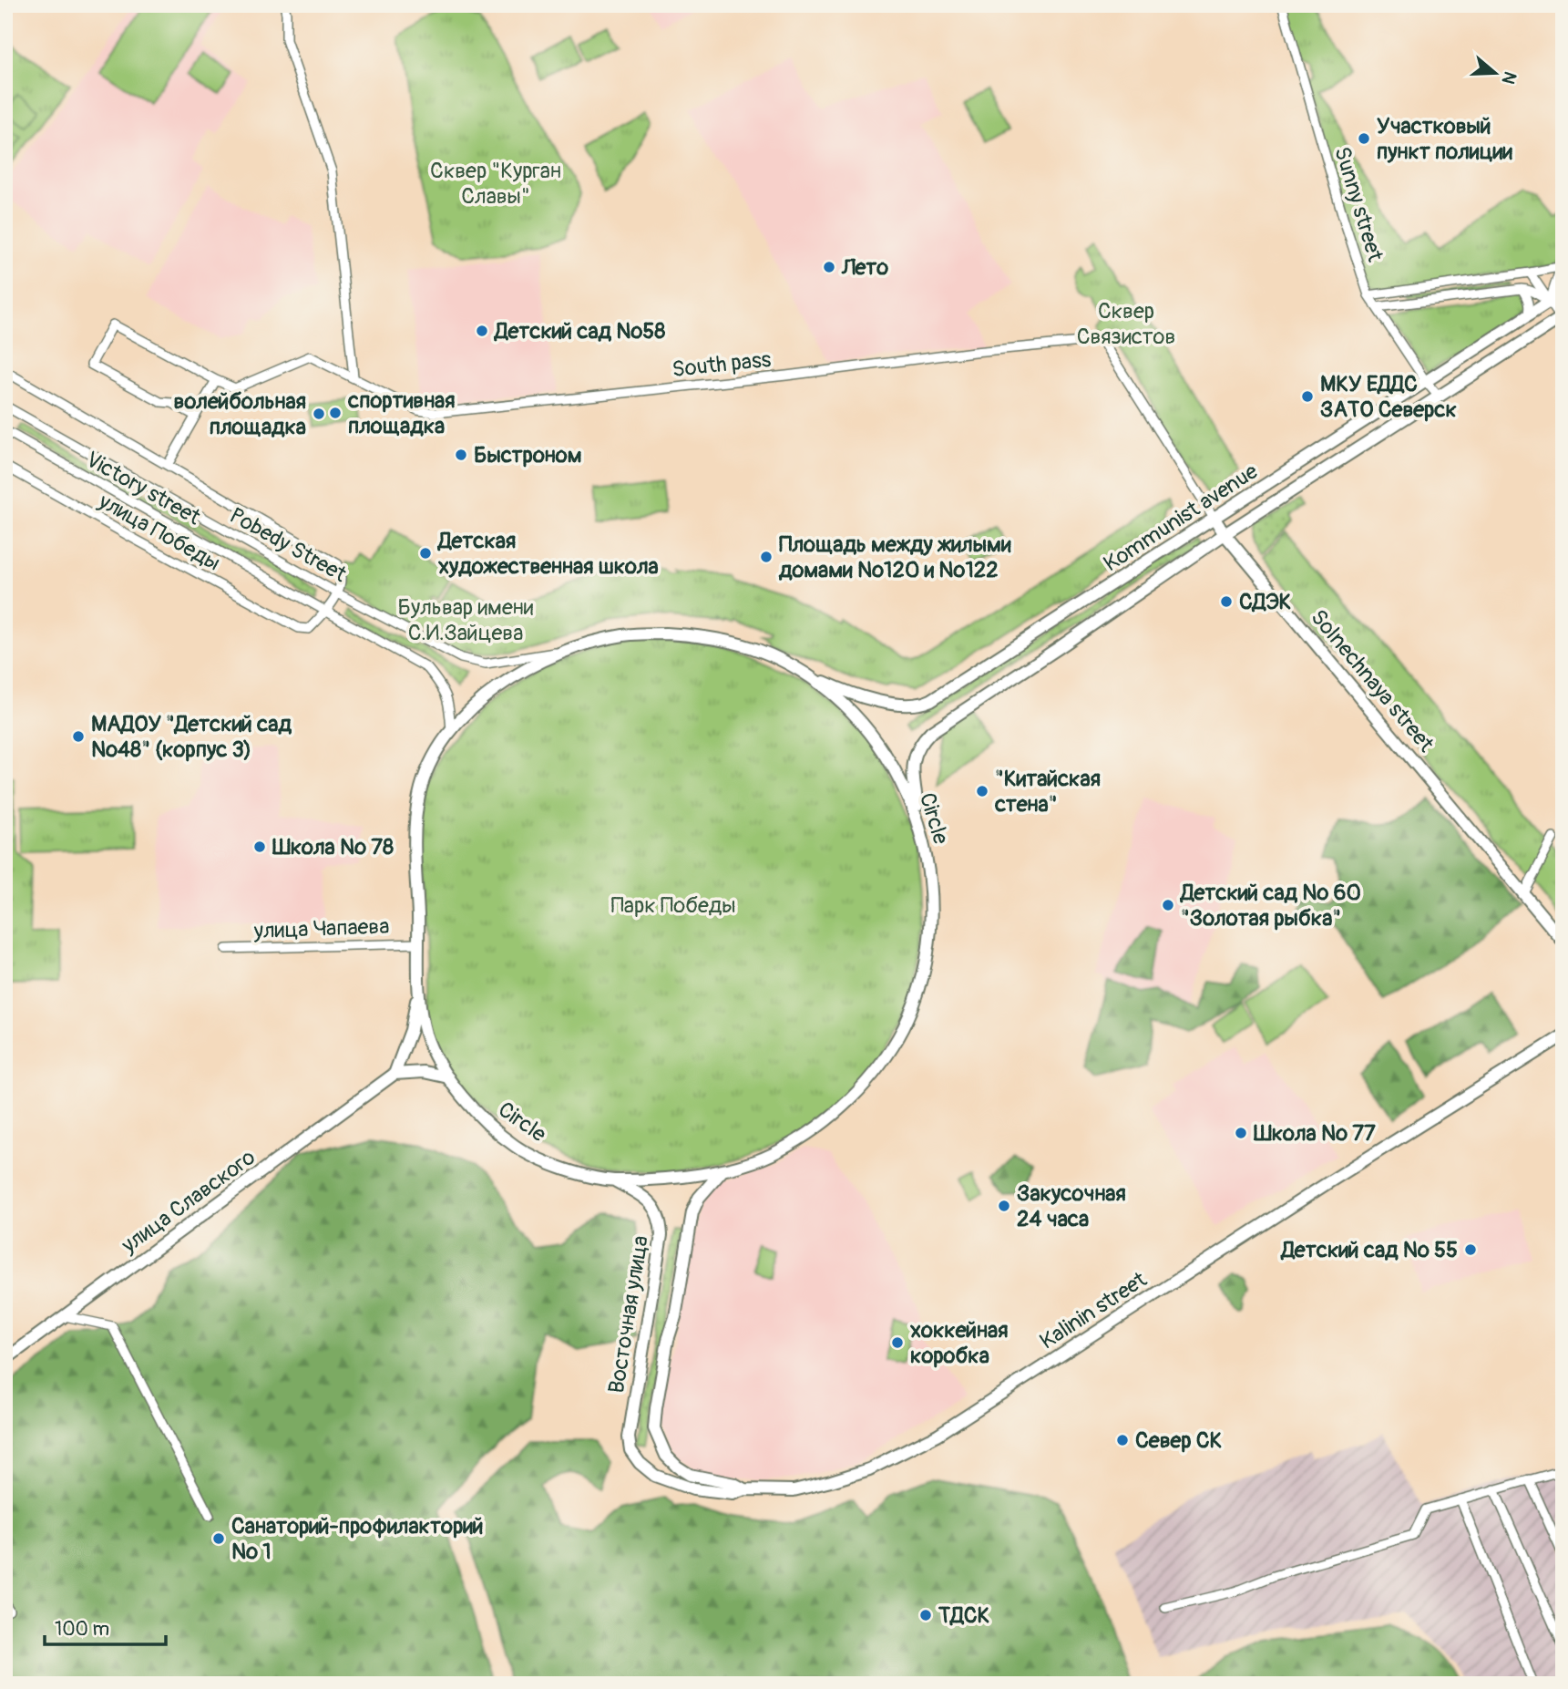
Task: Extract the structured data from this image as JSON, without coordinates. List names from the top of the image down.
{
  "streets": {
    "main road": [
      "Kommunist avenue",
      "Solnechnaya street",
      "Circle",
      "улица Славского",
      "Kalinin street",
      "Восточная улица"
    ],
    "street": [
      "Sunny street",
      "South pass",
      "улица Победы",
      "Pobedy Street",
      "улица Чапаева"
    ]
  },
  "crossings": [
    ["Sunny street", "Kommunist avenue"],
    ["South pass", "Solnechnaya street"],
    ["Kommunist avenue", "Solnechnaya street"],
    ["Kommunist avenue", "Circle"],
    ["улица Победы", "Pobedy Street"],
    ["Pobedy Street", "Circle"],
    ["Circle", "улица Чапаева"],
    ["Circle", "Восточная улица"],
    ["Kalinin street", "Восточная улица"]
  ],
  "parks": [
    "Сквер \"Курган Славы\"",
    "Сквер Связистов",
    "Бульвар имени С.И.Зайцева",
    "Парк Победы"
  ],
  "places": [
    "Участковый пункт полиции",
    "Лето",
    "Детский сад №58",
    "МКУ ЕДДС ЗАТО Северск",
    "спортивная площадка",
    "волейбольная площадка",
    "Быстроном",
    "Детская художественная школа",
    "Площадь между жилыми домами №120 и №122",
    "СДЭК",
    "МАДОУ \"Детский сад №48\" (корпус 3)",
    "\"Китайская стена\"",
    "Школа № 78",
    "Детский сад № 60 \"Золотая рыбка\"",
    "Школа № 77",
    "Закусочная 24 часа",
    "Детский сад № 55",
    "хоккейная коробка",
    "Север СК",
    "Санаторий-профилакторий № 1",
    "ТДСК"
  ],
  "scale_bar": "100 m",
  "north": "right"
}
